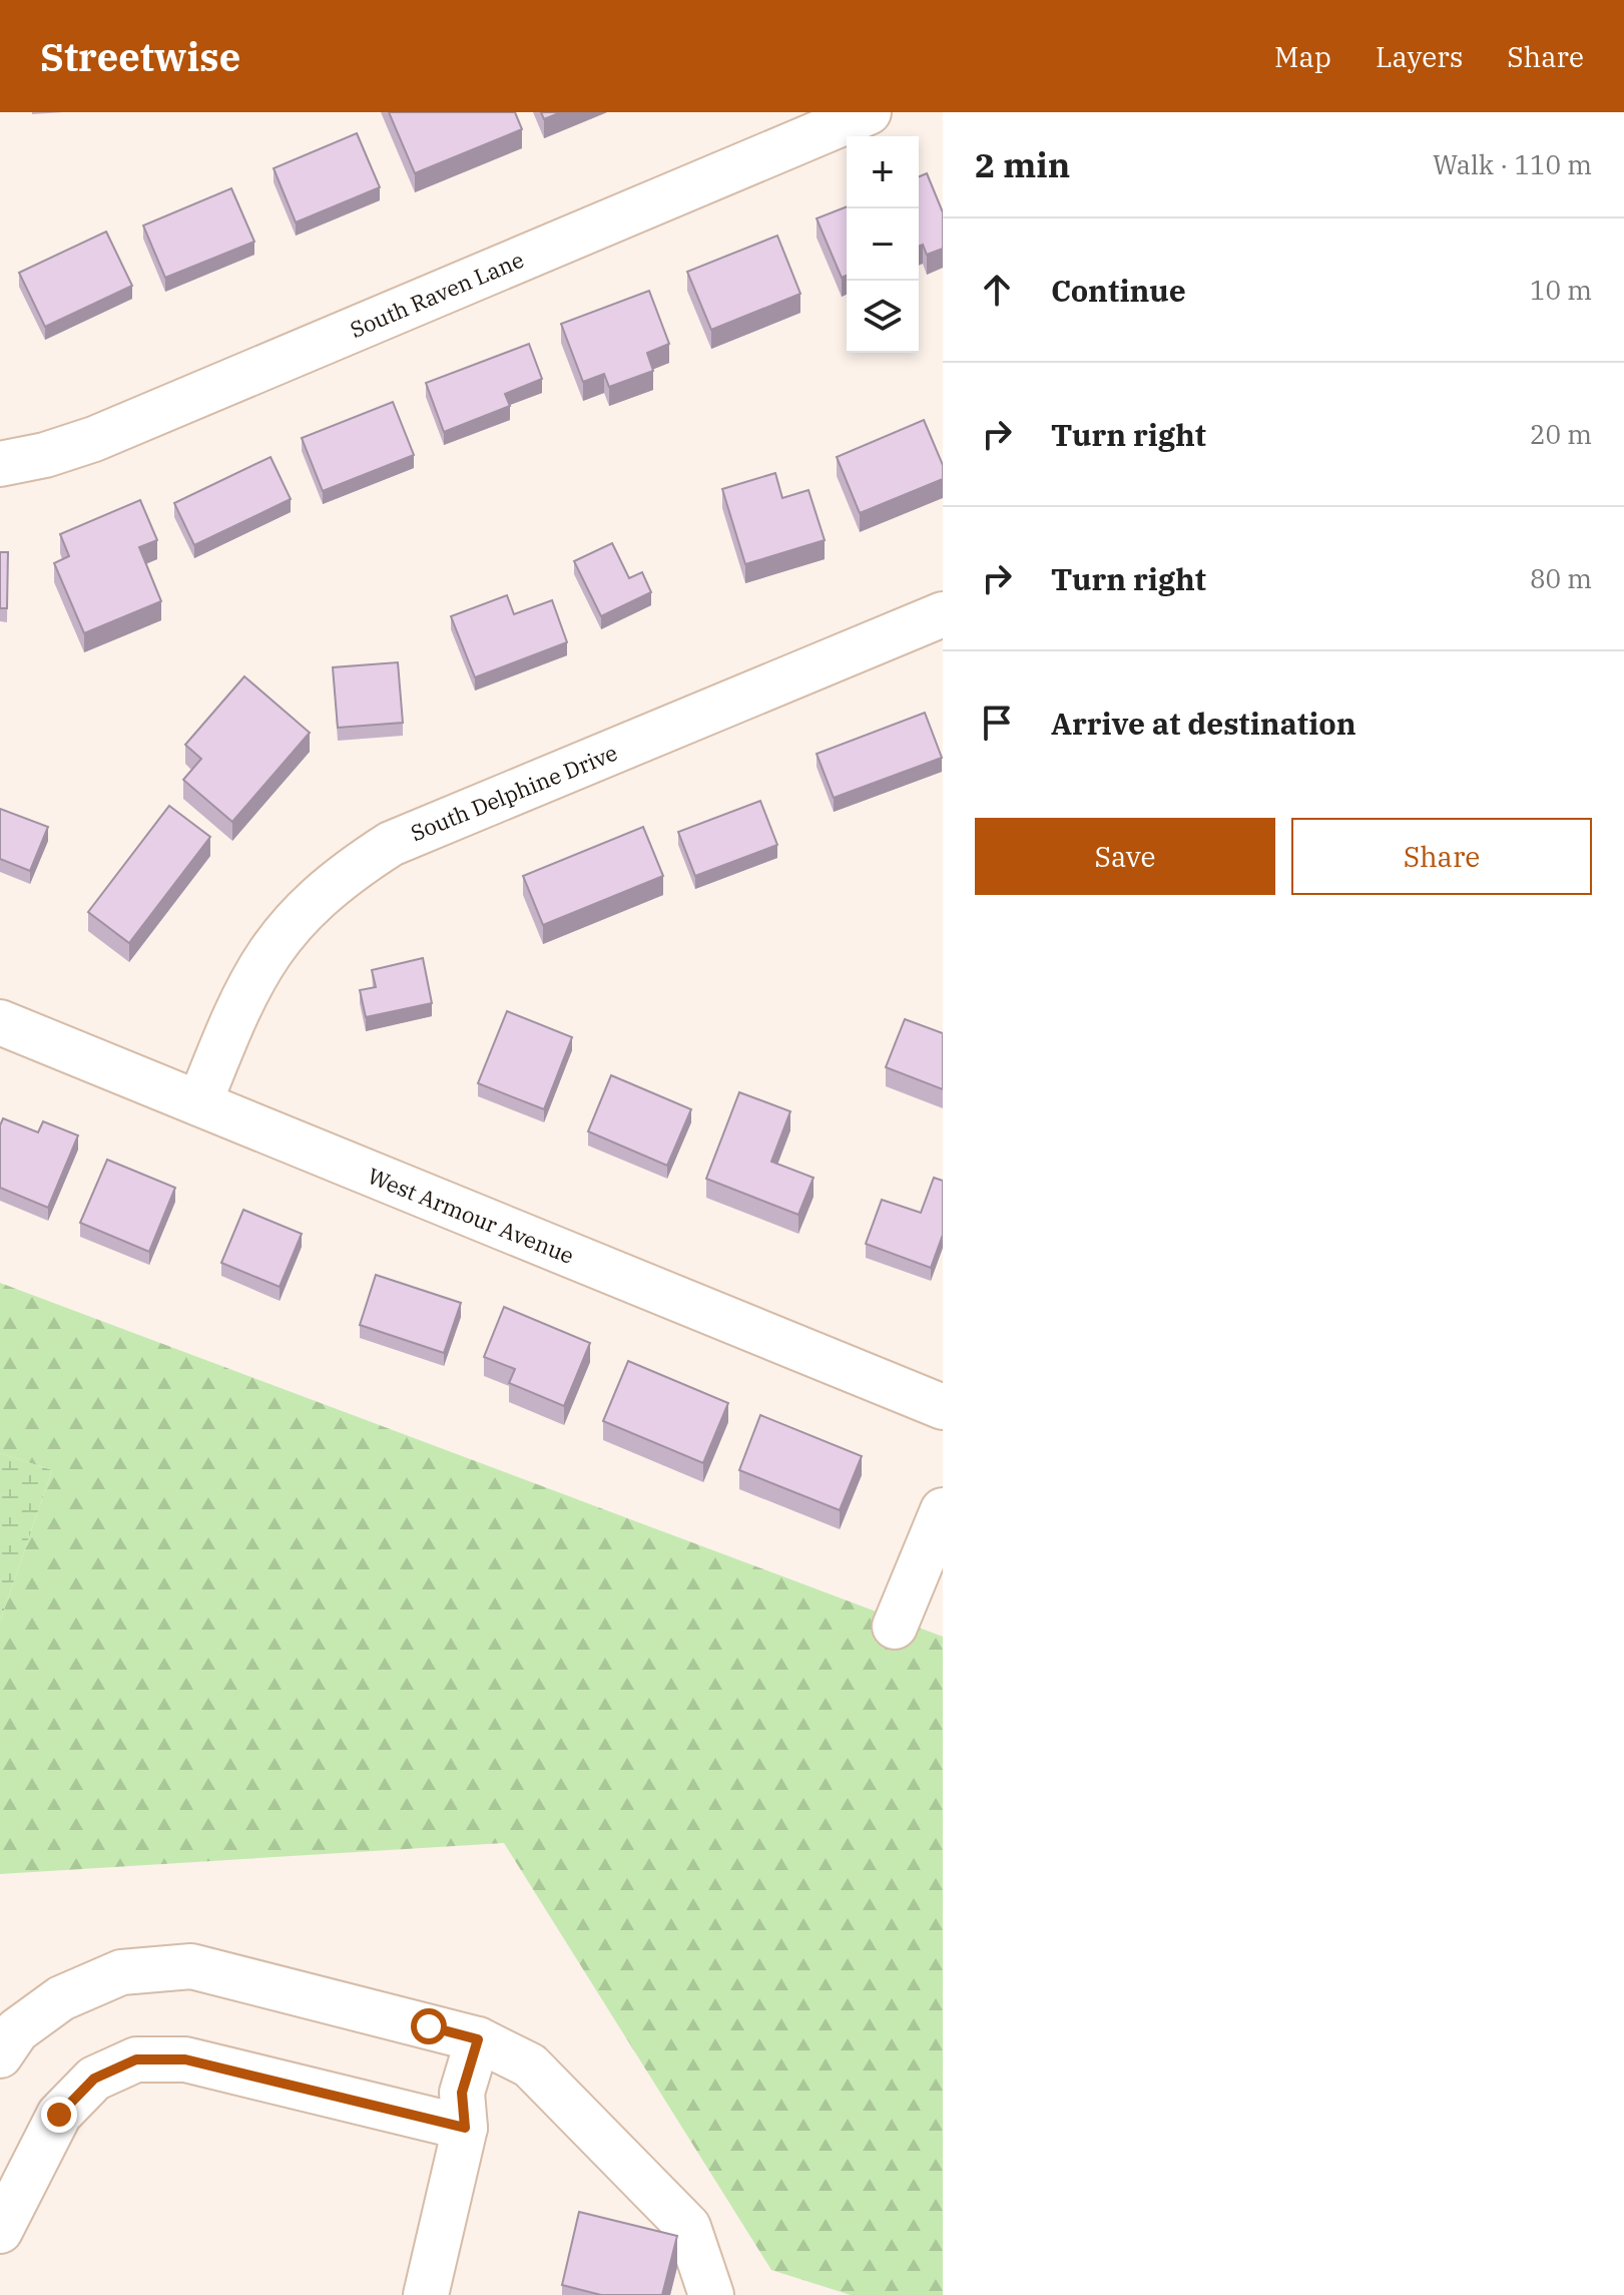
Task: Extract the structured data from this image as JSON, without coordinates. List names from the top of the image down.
{
  "streets": {
    "street": ["South Raven Lane", "South Delphine Drive", "West Armour Avenue"]
  },
  "crossings": [
    ["South Delphine Drive", "West Armour Avenue"]
  ],
  "page": {
    "header": "Streetwise",
    "nav": ["Map", "Layers", "Share"],
    "heading": ["2 min", "Walk · 110 m"],
    "map_buttons": ["+", "−"],
    "list": [
      ["Continue", "10 m"],
      ["Turn right", "20 m"],
      ["Turn right", "80 m"],
      "Arrive at destination"
    ],
    "buttons": ["Save", "Share"]
  }
}
